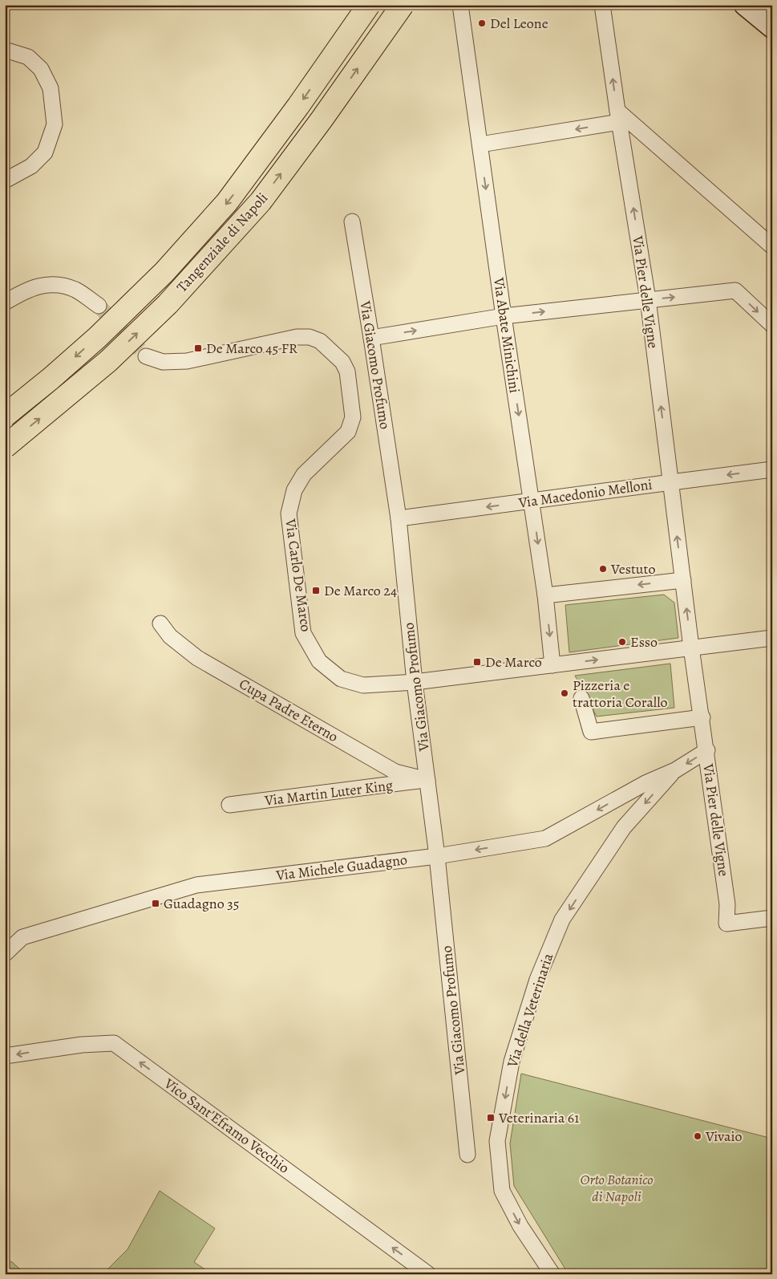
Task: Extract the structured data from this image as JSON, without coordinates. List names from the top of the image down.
{
  "streets": {
    "highway": ["Tangenziale di Napoli"],
    "street": [
      "Via Pier delle Vigne",
      "Via Abate Minichini",
      "Via Giacomo Profumo",
      "Via Macedonio Melloni",
      "Via Carlo De Marco",
      "Cupa Padre Eterno",
      "Via Martin Luter King",
      "Via Michele Guadagno",
      "Via della Veterinaria",
      "Vico Sant'Eframo Vecchio"
    ]
  },
  "crossings": [
    ["Via Pier delle Vigne", "Via Macedonio Melloni"],
    ["Via Pier delle Vigne", "Via Carlo De Marco"],
    ["Via Abate Minichini", "Via Macedonio Melloni"],
    ["Via Abate Minichini", "Via Carlo De Marco"],
    ["Via Giacomo Profumo", "Via Macedonio Melloni"],
    ["Via Giacomo Profumo", "Via Carlo De Marco"],
    ["Via Giacomo Profumo", "Cupa Padre Eterno"],
    ["Via Giacomo Profumo", "Via Martin Luter King"],
    ["Via Giacomo Profumo", "Via Michele Guadagno"],
    ["Cupa Padre Eterno", "Via Martin Luter King"],
    ["Via Michele Guadagno", "Via della Veterinaria"]
  ],
  "one_way": [
    "Via Pier delle Vigne",
    "Via Abate Minichini",
    "Via Macedonio Melloni",
    "Via Michele Guadagno",
    "Via della Veterinaria",
    "Vico Sant'Eframo Vecchio"
  ],
  "parks": ["Orto Botanico di Napoli"],
  "places": {
    "other": [
      "Del Leone",
      "Vestuto",
      "Esso",
      "Pizzeria e trattoria Corallo",
      "Vivaio"
    ],
    "transit": [
      "De Marco 45 FR",
      "De Marco 24",
      "De Marco",
      "Guadagno 35",
      "Veterinaria 61"
    ]
  }
}
